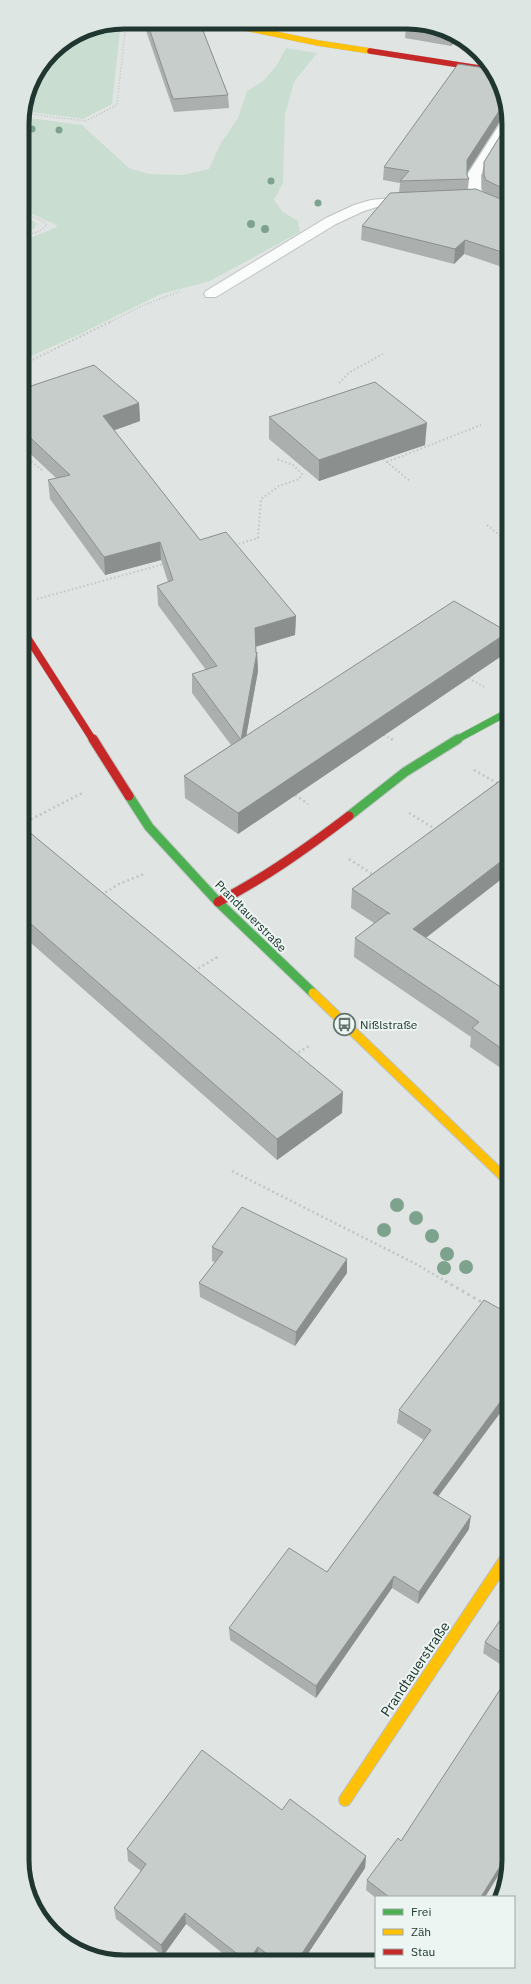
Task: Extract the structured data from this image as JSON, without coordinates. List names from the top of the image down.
{
  "streets": {
    "street": ["Prandtauerstraße"]
  },
  "places": {
    "bus stop": ["Nißlstraße"]
  },
  "legend": ["Frei", "Zäh", "Stau"]
}
